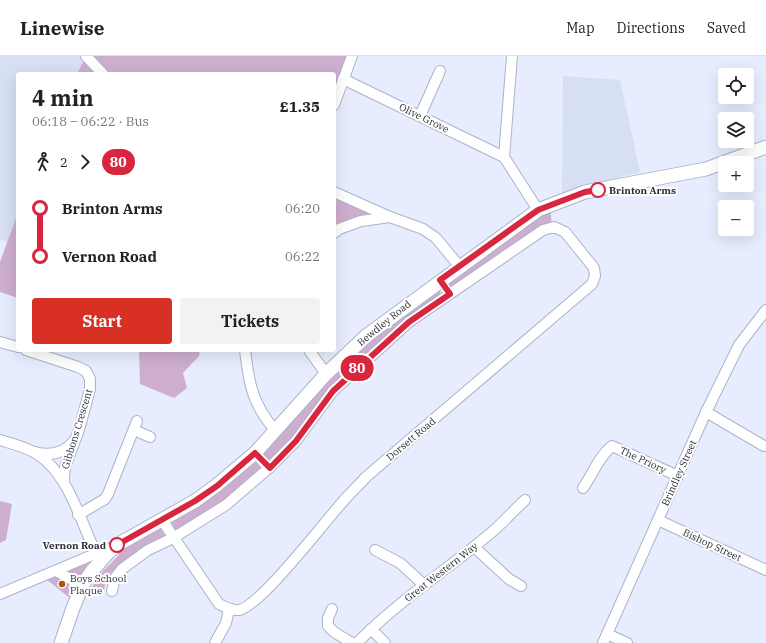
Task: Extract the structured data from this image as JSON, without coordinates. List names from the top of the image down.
{
  "streets": {
    "main road": ["Bewdley Road"],
    "street": [
      "Olive Grove",
      "Gibbons Crescent",
      "Dorsett Road",
      "The Priory",
      "Brindley Street",
      "Bishop Street",
      "Great Western Way"
    ]
  },
  "crossings": [
    ["Bewdley Road", "Dorsett Road"],
    ["The Priory", "Brindley Street"],
    ["Brindley Street", "Bishop Street"]
  ],
  "places": ["Brinton Arms", "Vernon Road", "Boys School Plaque"],
  "lines": ["bus line 80"],
  "page": {
    "header": "Linewise",
    "nav": ["Map", "Directions", "Saved"],
    "on_map": "80",
    "map_buttons": ["+", "−"],
    "heading": ["4 min", "06:18 – 06:22 · Bus", "£1.35"],
    "legs": ["2", "80"],
    "list": [
      {
        "name": "Brinton Arms",
        "value": "06:20"
      },
      {
        "name": "Vernon Road",
        "value": "06:22"
      }
    ],
    "buttons": ["Start", "Tickets"]
  }
}
